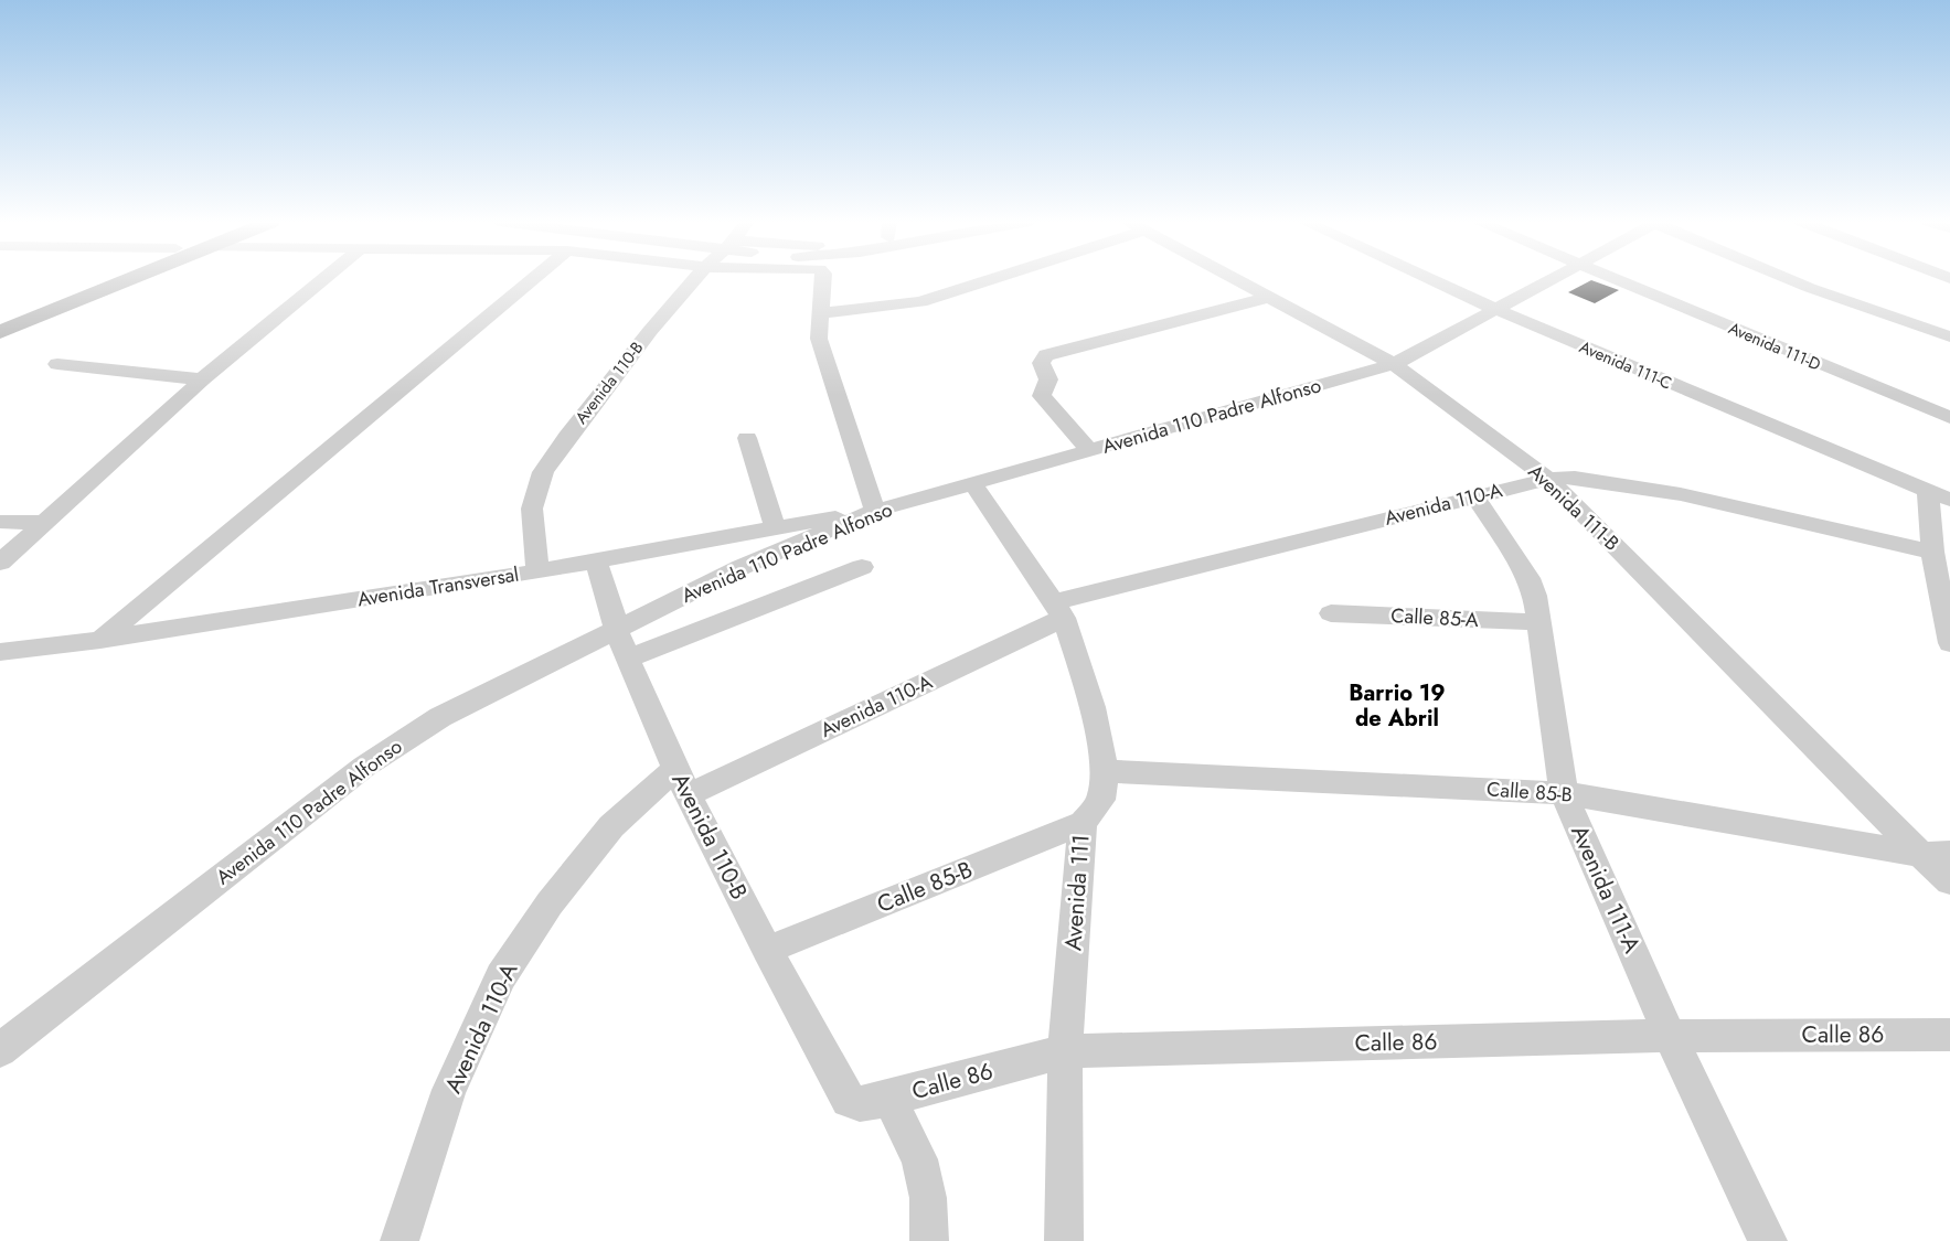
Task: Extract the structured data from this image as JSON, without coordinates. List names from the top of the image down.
{
  "streets": {
    "street": [
      "Avenida 111-D",
      "Avenida 111-C",
      "Avenida 110-B",
      "Avenida 110 Padre Alfonso",
      "Avenida 110-A",
      "Avenida 111-B",
      "Avenida Transversal",
      "Calle 85-A",
      "Calle 85-B",
      "Avenida 111-A",
      "Avenida 111",
      "Calle 86"
    ]
  },
  "crossings": [
    ["Avenida 111-C", "Avenida 110 Padre Alfonso"],
    ["Avenida 110-B", "Avenida 110 Padre Alfonso"],
    ["Avenida 110-B", "Avenida 110-A"],
    ["Avenida 110-B", "Avenida Transversal"],
    ["Avenida 110-B", "Calle 85-B"],
    ["Avenida 110-B", "Calle 86"],
    ["Avenida 110 Padre Alfonso", "Avenida 111-B"],
    ["Avenida 110 Padre Alfonso", "Avenida Transversal"],
    ["Avenida 110 Padre Alfonso", "Avenida 111"],
    ["Avenida 110-A", "Avenida 111-B"],
    ["Avenida 110-A", "Avenida 111-A"],
    ["Avenida 110-A", "Avenida 111"],
    ["Avenida 111-B", "Calle 85-B"],
    ["Calle 85-A", "Avenida 111-A"],
    ["Calle 85-B", "Avenida 111-A"],
    ["Calle 85-B", "Avenida 111"],
    ["Avenida 111-A", "Calle 86"],
    ["Avenida 111", "Calle 86"]
  ],
  "districts": ["Barrio 19 de Abril"]
}
